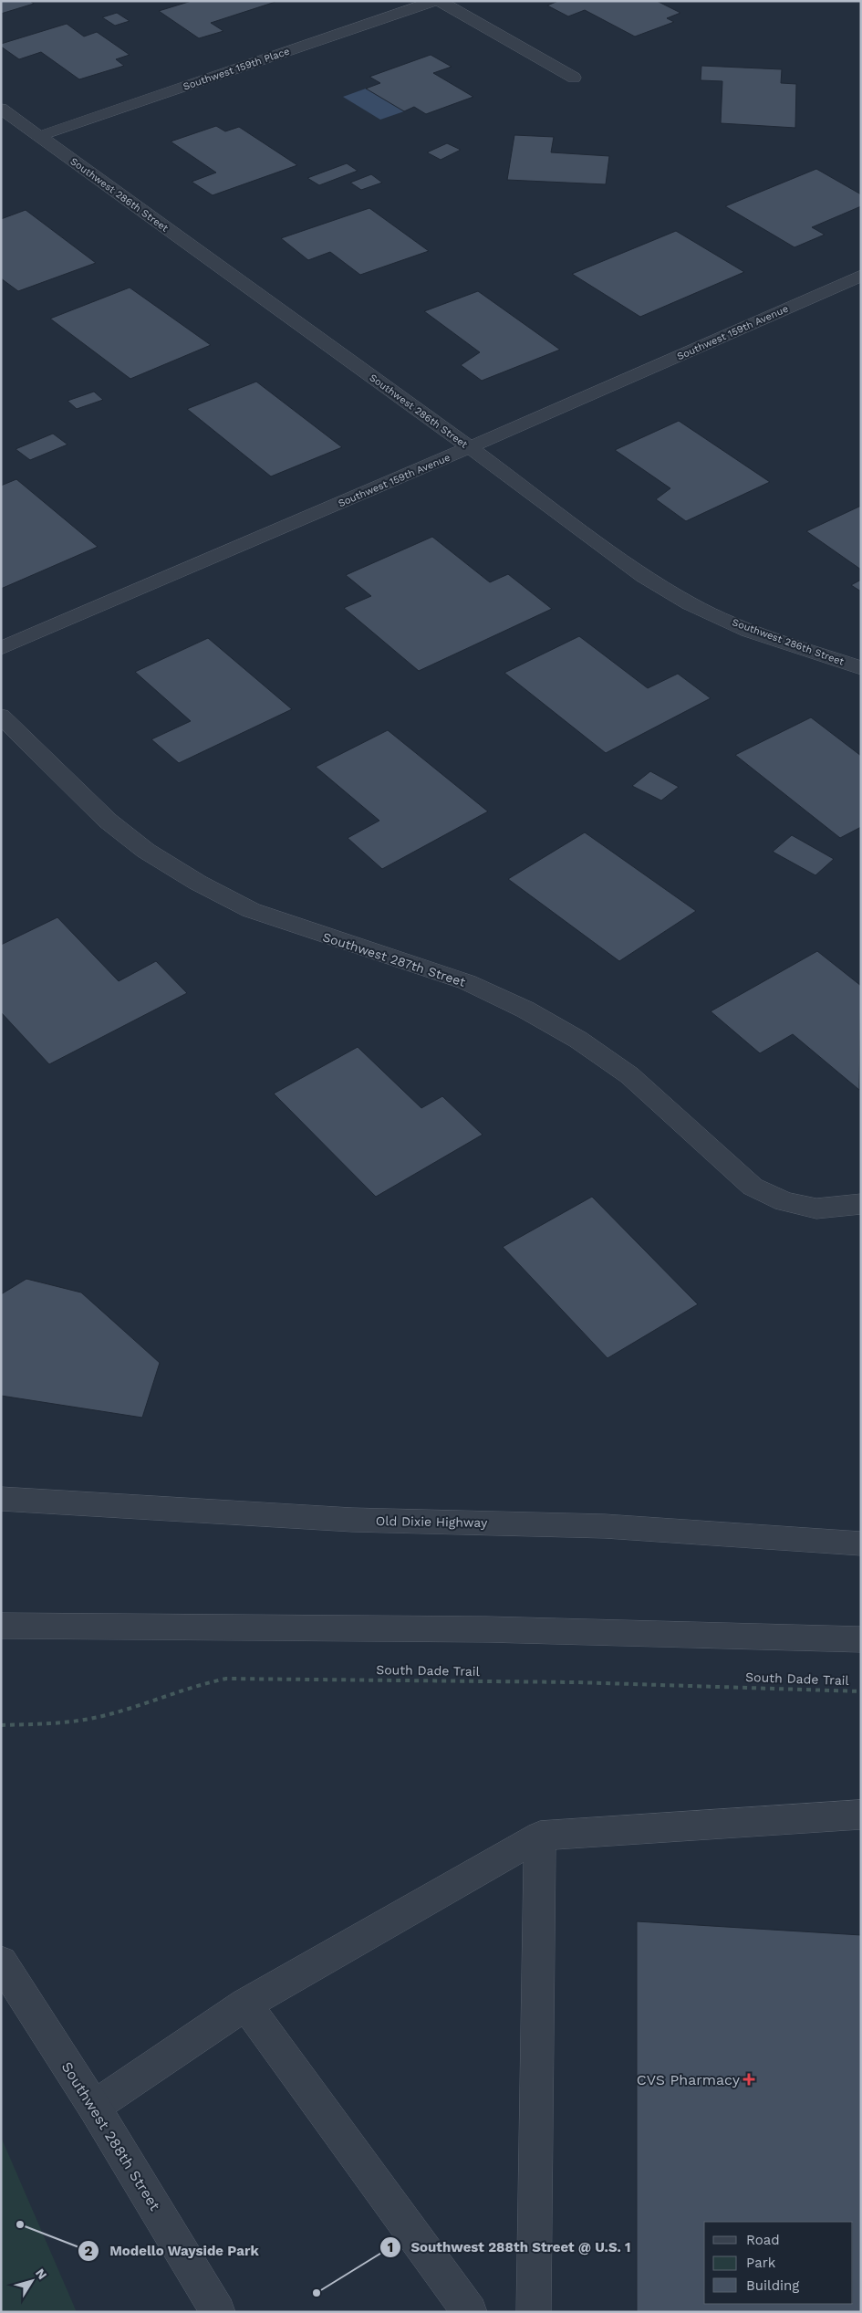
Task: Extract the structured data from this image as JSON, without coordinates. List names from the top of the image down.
{
  "streets": {
    "street": [
      "Southwest 159th Place",
      "Southwest 286th Street",
      "Southwest 159th Avenue",
      "Southwest 287th Street",
      "Old Dixie Highway",
      "Southwest 288th Street"
    ],
    "path": ["South Dade Trail"]
  },
  "crossings": [
    ["Southwest 159th Place", "Southwest 286th Street"],
    ["Southwest 286th Street", "Southwest 159th Avenue"]
  ],
  "places": {
    "health": ["CVS Pharmacy"],
    "other": ["Modello Wayside Park", "Southwest 288th Street @ U.S. 1"]
  },
  "legend": ["Road", "Park", "Building"],
  "north": "top right"
}
